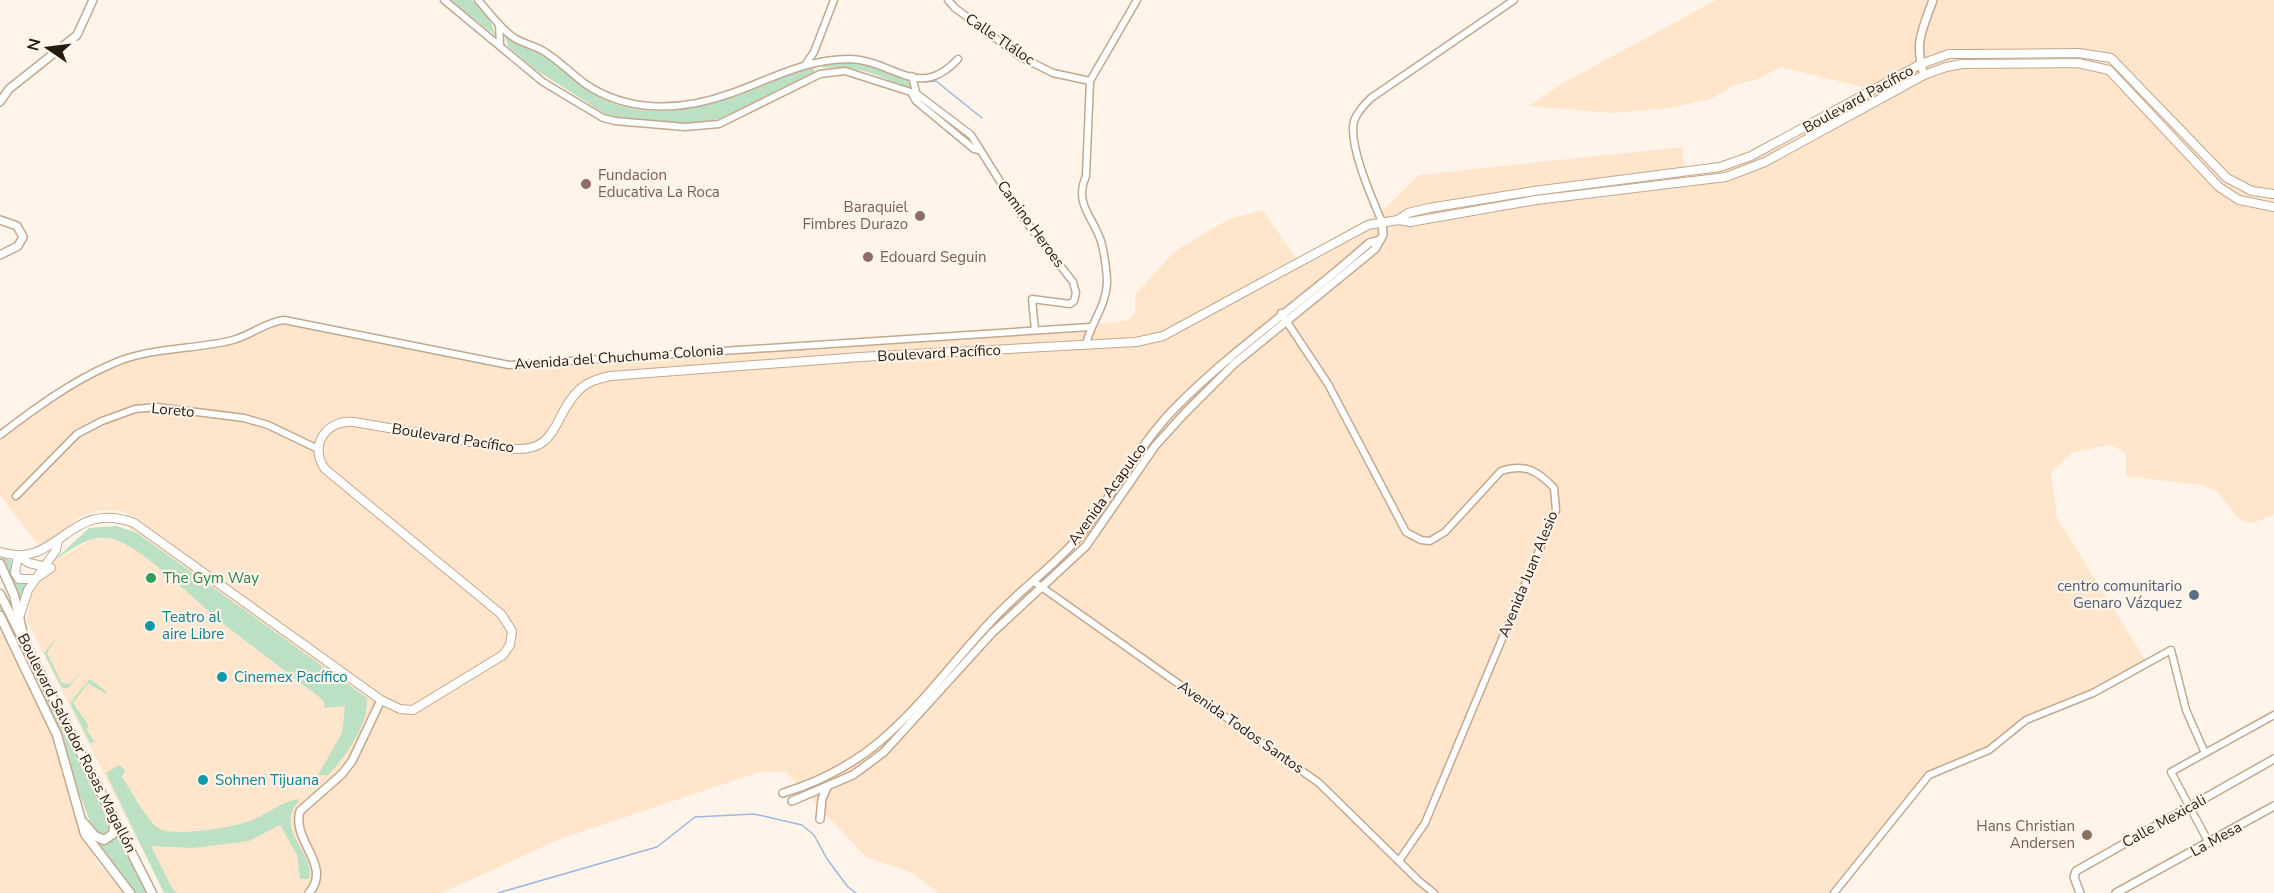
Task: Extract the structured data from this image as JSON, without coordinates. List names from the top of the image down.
{
  "streets": {
    "highway": ["Boulevard Salvador Rosas Magallón"],
    "main road": [
      "Boulevard Pacífico",
      "Avenida Acapulco",
      "Calle Mexicali",
      "La Mesa"
    ],
    "street": [
      "Calle Tláloc",
      "Camino Heroes",
      "Avenida del Chuchuma Colonia",
      "Loreto",
      "Avenida Juan Alesio",
      "Avenida Todos Santos"
    ]
  },
  "crossings": [
    ["Boulevard Pacífico", "Loreto"],
    ["Boulevard Pacífico", "Avenida Acapulco"],
    ["Camino Heroes", "Avenida del Chuchuma Colonia"],
    ["Avenida Acapulco", "Avenida Juan Alesio"],
    ["Avenida Acapulco", "Avenida Todos Santos"],
    ["Avenida Juan Alesio", "Avenida Todos Santos"]
  ],
  "places": [
    "Fundacion Educativa La Roca",
    "Baraquiel Fimbres Durazo",
    "Edouard Seguin",
    "The Gym Way",
    "centro comunitario Genaro Vázquez",
    "Teatro al aire Libre",
    "Cinemex Pacífico",
    "Sohnen Tijuana",
    "Hans Christian Andersen"
  ],
  "north": "left"
}
